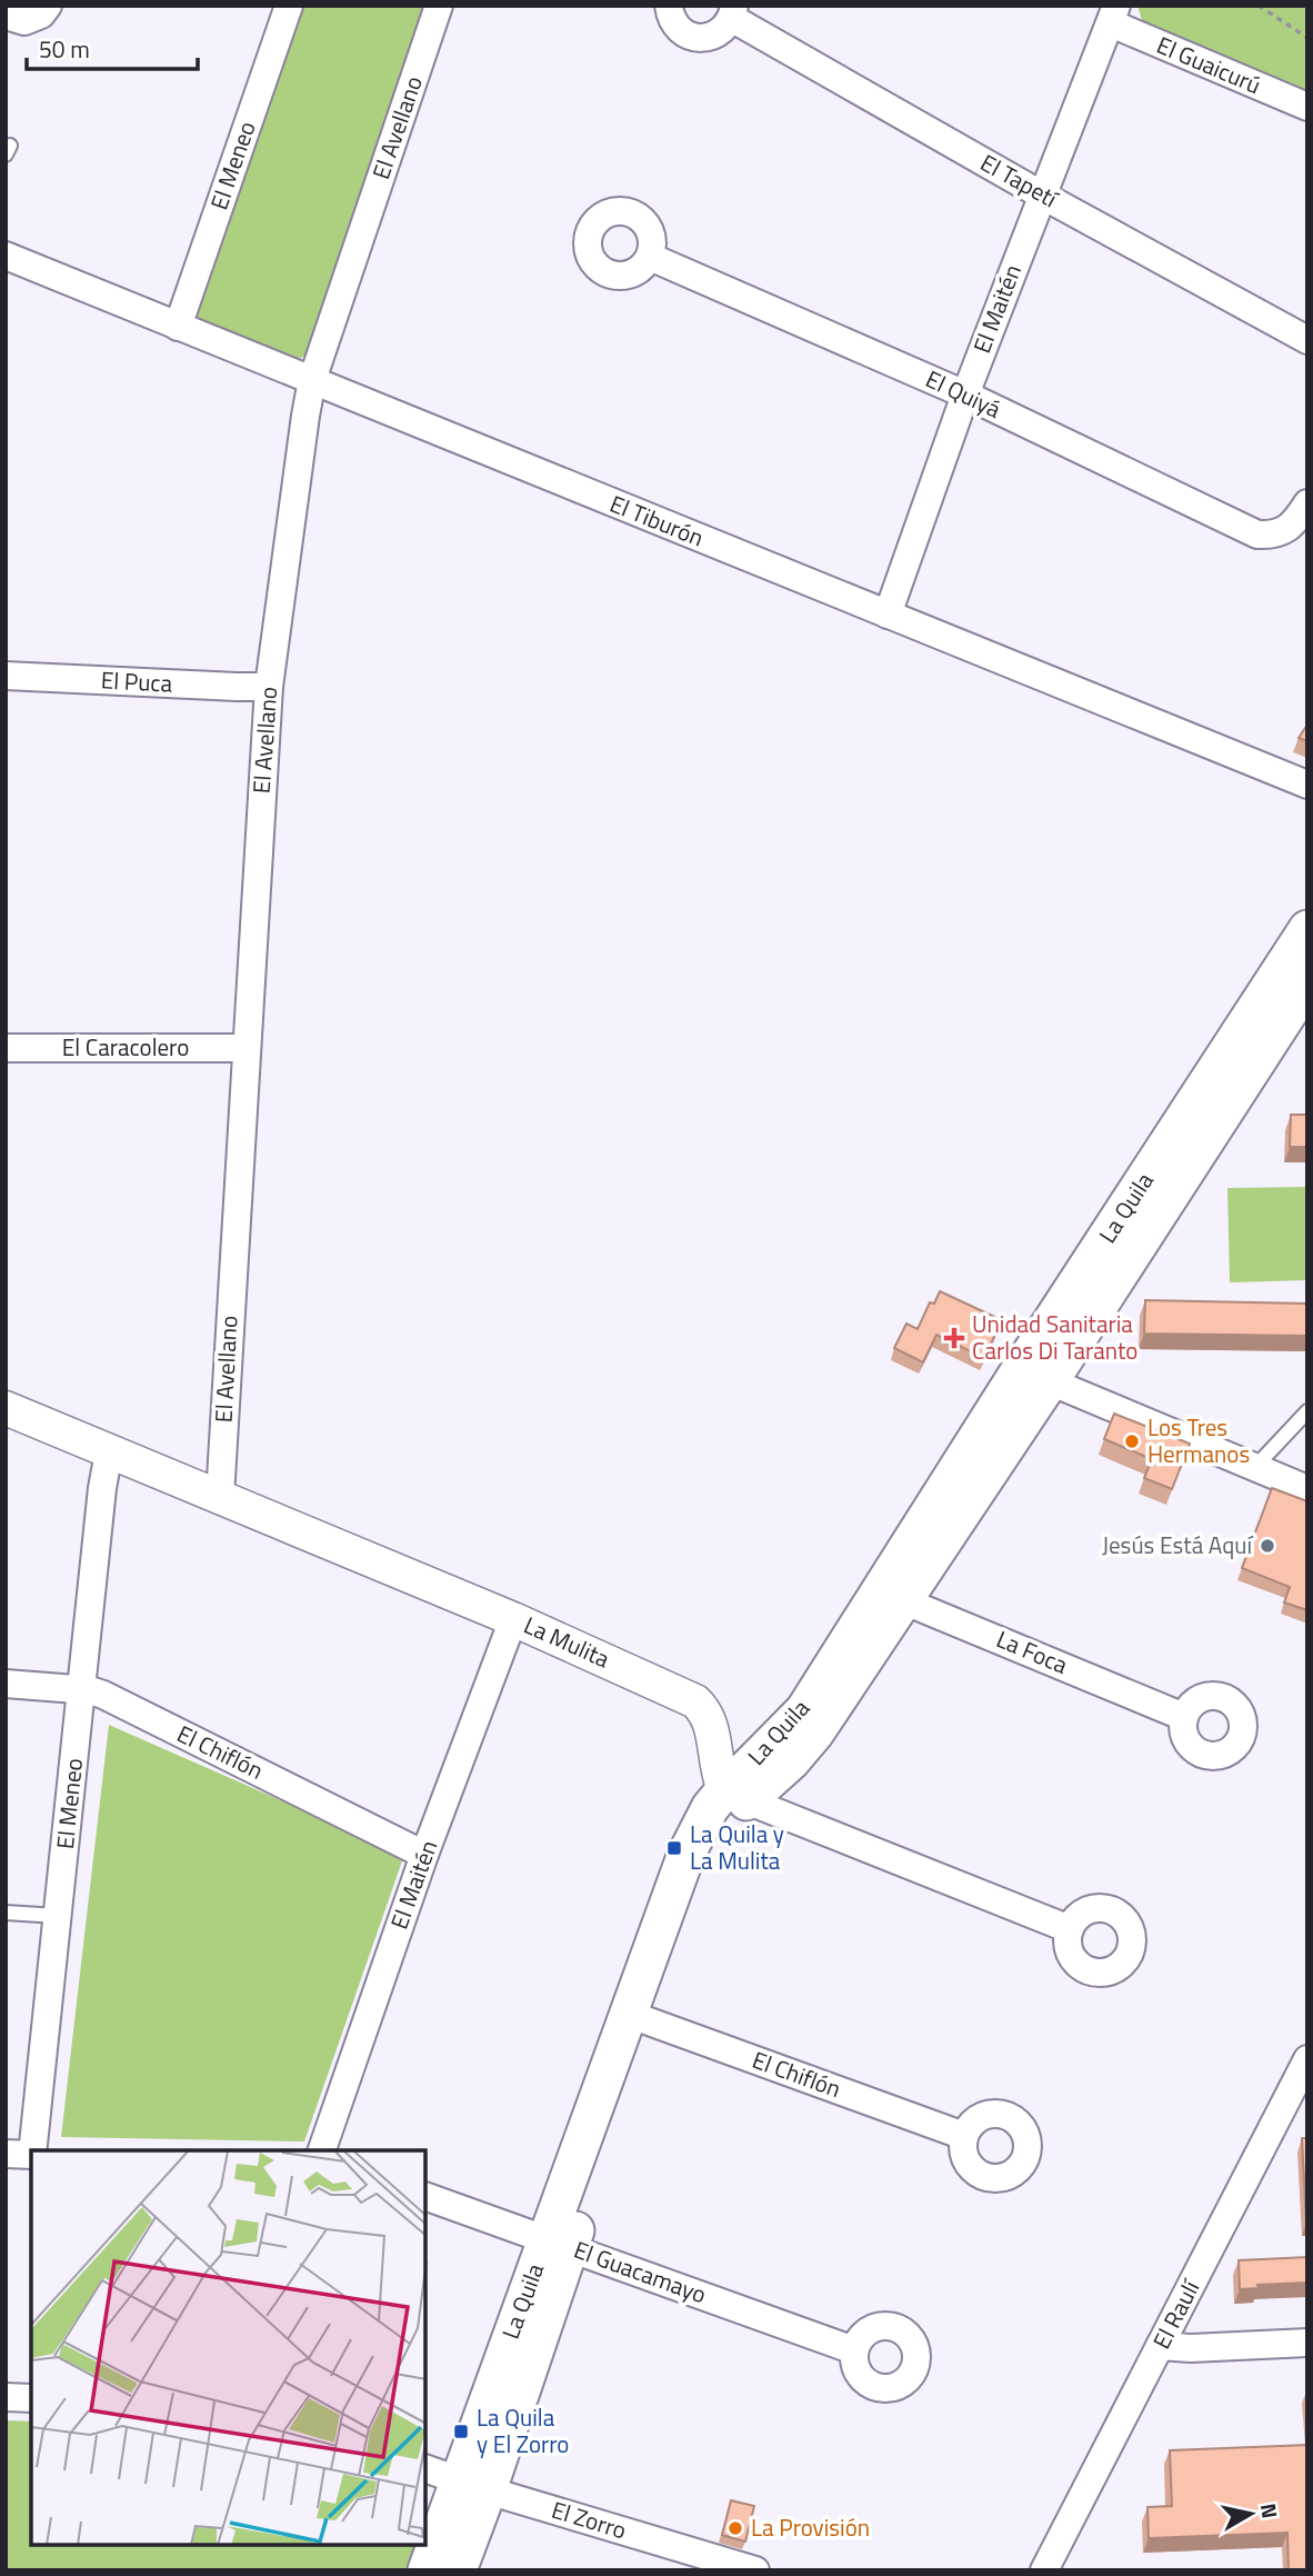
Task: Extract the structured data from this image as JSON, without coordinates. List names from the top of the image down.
{
  "streets": {
    "main road": ["La Quila"],
    "street": [
      "El Guaicurú",
      "El Avellano",
      "El Meneo",
      "El Tapetí",
      "El Maitén",
      "El Quiyá",
      "El Tiburón",
      "El Puca",
      "El Caracolero",
      "La Mulita",
      "La Foca",
      "El Chiflón",
      "El Guacamayo",
      "El Raulí",
      "El Zorro"
    ]
  },
  "crossings": [
    ["El Guaicurú", "El Maitén"],
    ["El Avellano", "El Tiburón"],
    ["El Avellano", "El Puca"],
    ["El Avellano", "El Caracolero"],
    ["El Avellano", "La Mulita"],
    ["El Meneo", "El Tiburón"],
    ["El Meneo", "La Mulita"],
    ["El Meneo", "El Chiflón"],
    ["El Tapetí", "El Maitén"],
    ["El Maitén", "El Quiyá"],
    ["El Maitén", "El Tiburón"],
    ["El Maitén", "La Mulita"],
    ["El Maitén", "El Chiflón"],
    ["La Quila", "La Mulita"],
    ["La Quila", "La Foca"],
    ["La Quila", "El Chiflón"],
    ["La Quila", "El Guacamayo"],
    ["La Quila", "El Zorro"]
  ],
  "places": {
    "health": ["Unidad Sanitaria Carlos Di Taranto"],
    "other": ["Los Tres Hermanos", "Jesús Está Aquí", "La Provisión"],
    "transit": ["La Quila y La Mulita", "La Quila y El Zorro"]
  },
  "scale_bar": "50 m",
  "north": "right"
}
